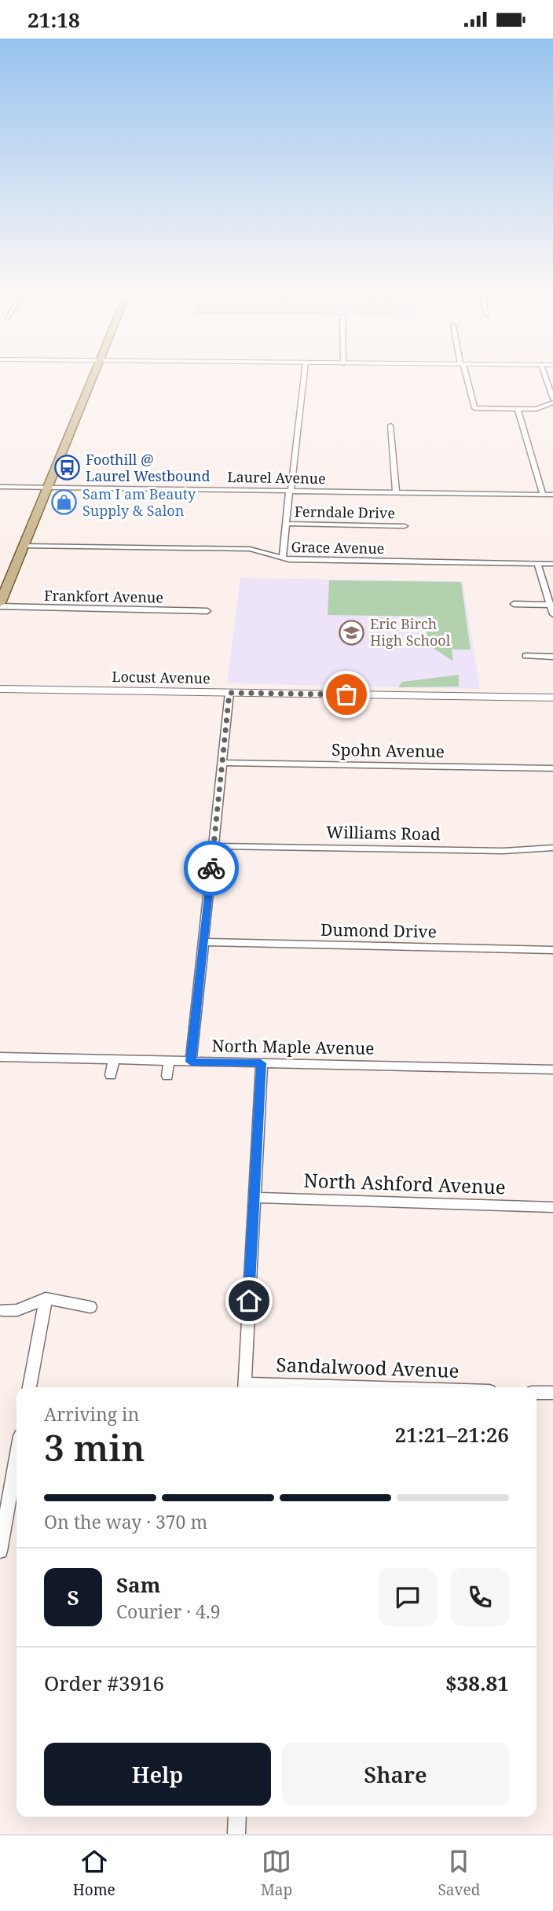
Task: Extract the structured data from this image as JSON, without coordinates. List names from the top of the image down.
{
  "streets": {
    "main road": ["Locust Avenue"],
    "street": [
      "Laurel Avenue",
      "Ferndale Drive",
      "Grace Avenue",
      "Frankfort Avenue",
      "Spohn Avenue",
      "Williams Road",
      "Dumond Drive",
      "North Maple Avenue",
      "North Ashford Avenue"
    ]
  },
  "places": {
    "bus stop": ["Foothill @ Laurel Westbound"],
    "shop": ["Sam I am Beauty Supply & Salon"],
    "school or university": ["Eric Birch High School"]
  },
  "page": {
    "status": "21:18",
    "heading": ["3 min", "Arriving in", "21:21–21:26"],
    "panel": [
      "Sam",
      "Courier · 4.9",
      "Order #3916",
      "$38.81"
    ],
    "bar": "On the way · 370 m",
    "round": "S",
    "buttons": ["Help", "Share"],
    "tabs": ["Home", "Map", "Saved"]
  }
}
